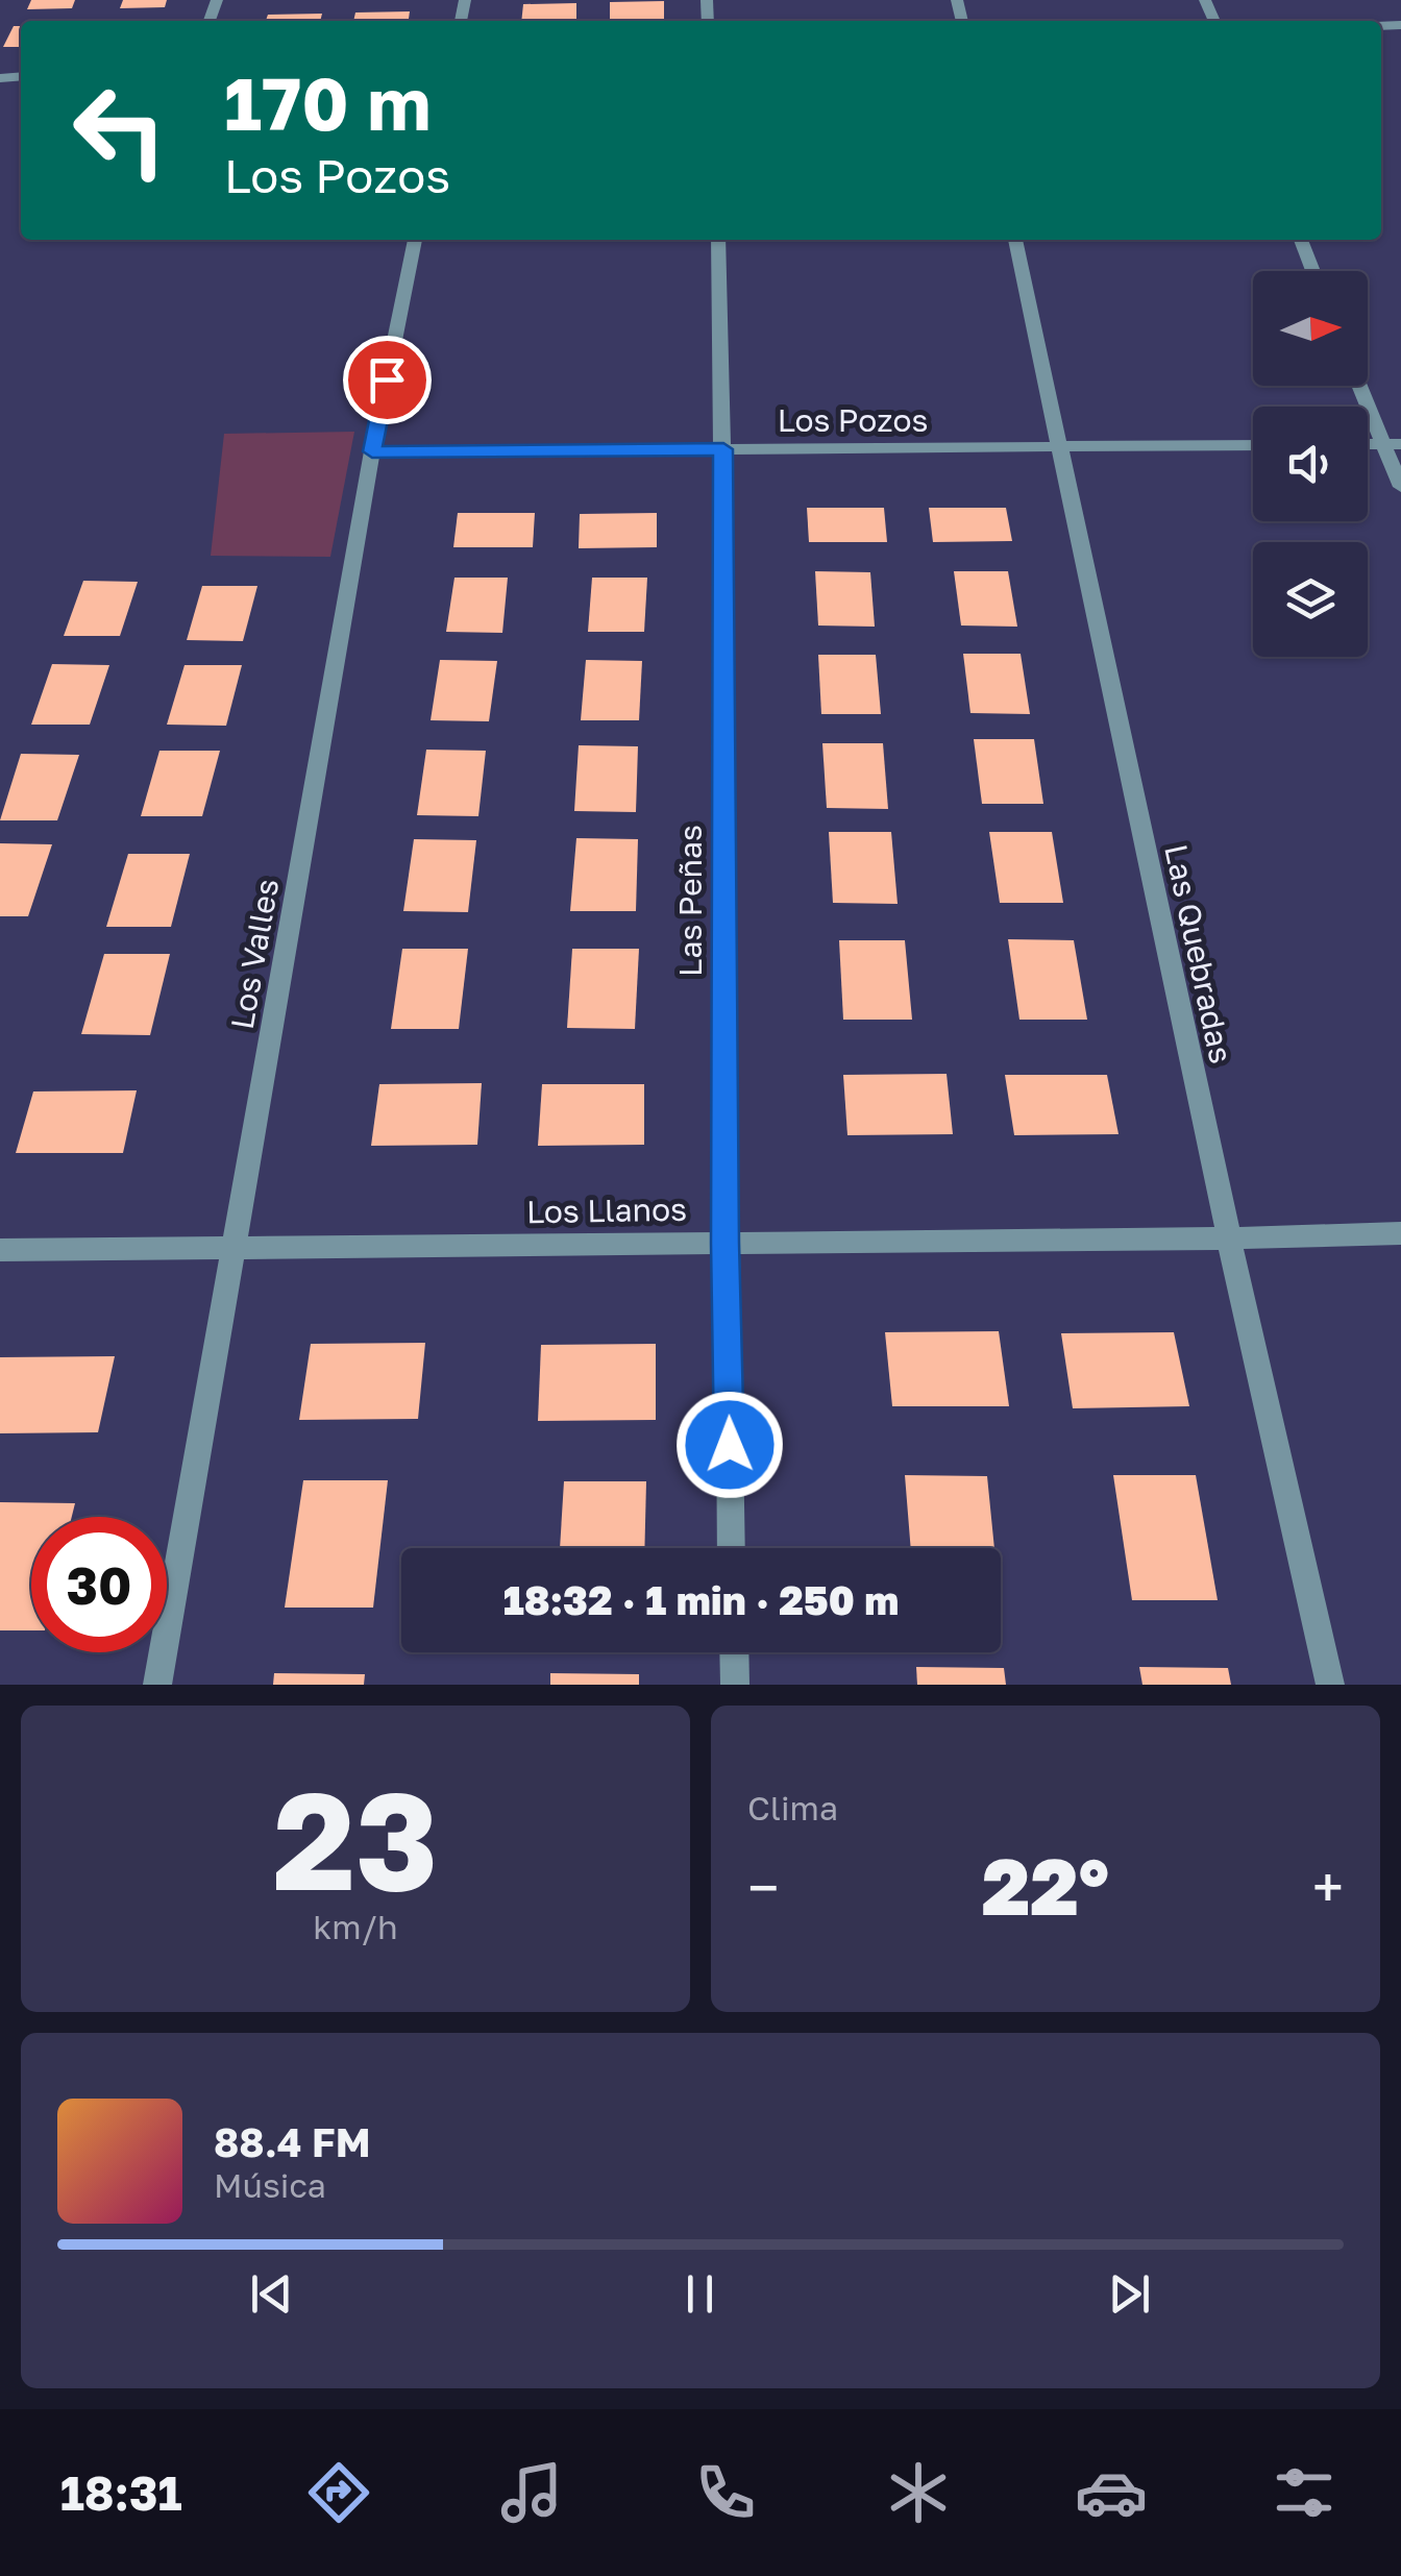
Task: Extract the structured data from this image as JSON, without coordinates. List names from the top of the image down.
{
  "streets": {
    "street": [
      "Los Pozos",
      "Las Peñas",
      "Los Valles",
      "Las Quebradas",
      "Los Llanos"
    ]
  },
  "crossings": [
    ["Los Pozos", "Las Peñas"],
    ["Los Pozos", "Los Valles"],
    ["Los Pozos", "Las Quebradas"],
    ["Las Peñas", "Los Llanos"],
    ["Los Valles", "Los Llanos"],
    ["Las Quebradas", "Los Llanos"]
  ],
  "north": "right",
  "page": {
    "turn": ["170 m", "Los Pozos"],
    "limit": "30",
    "trip": "18:32 · 1 min · 250 m",
    "tile": [
      ["23", "km/h"],
      "Clima"
    ],
    "heat": ["−", "22°", "+"],
    "song": ["88.4 FM", "Música"],
    "tabs": "18:31"
  }
}
